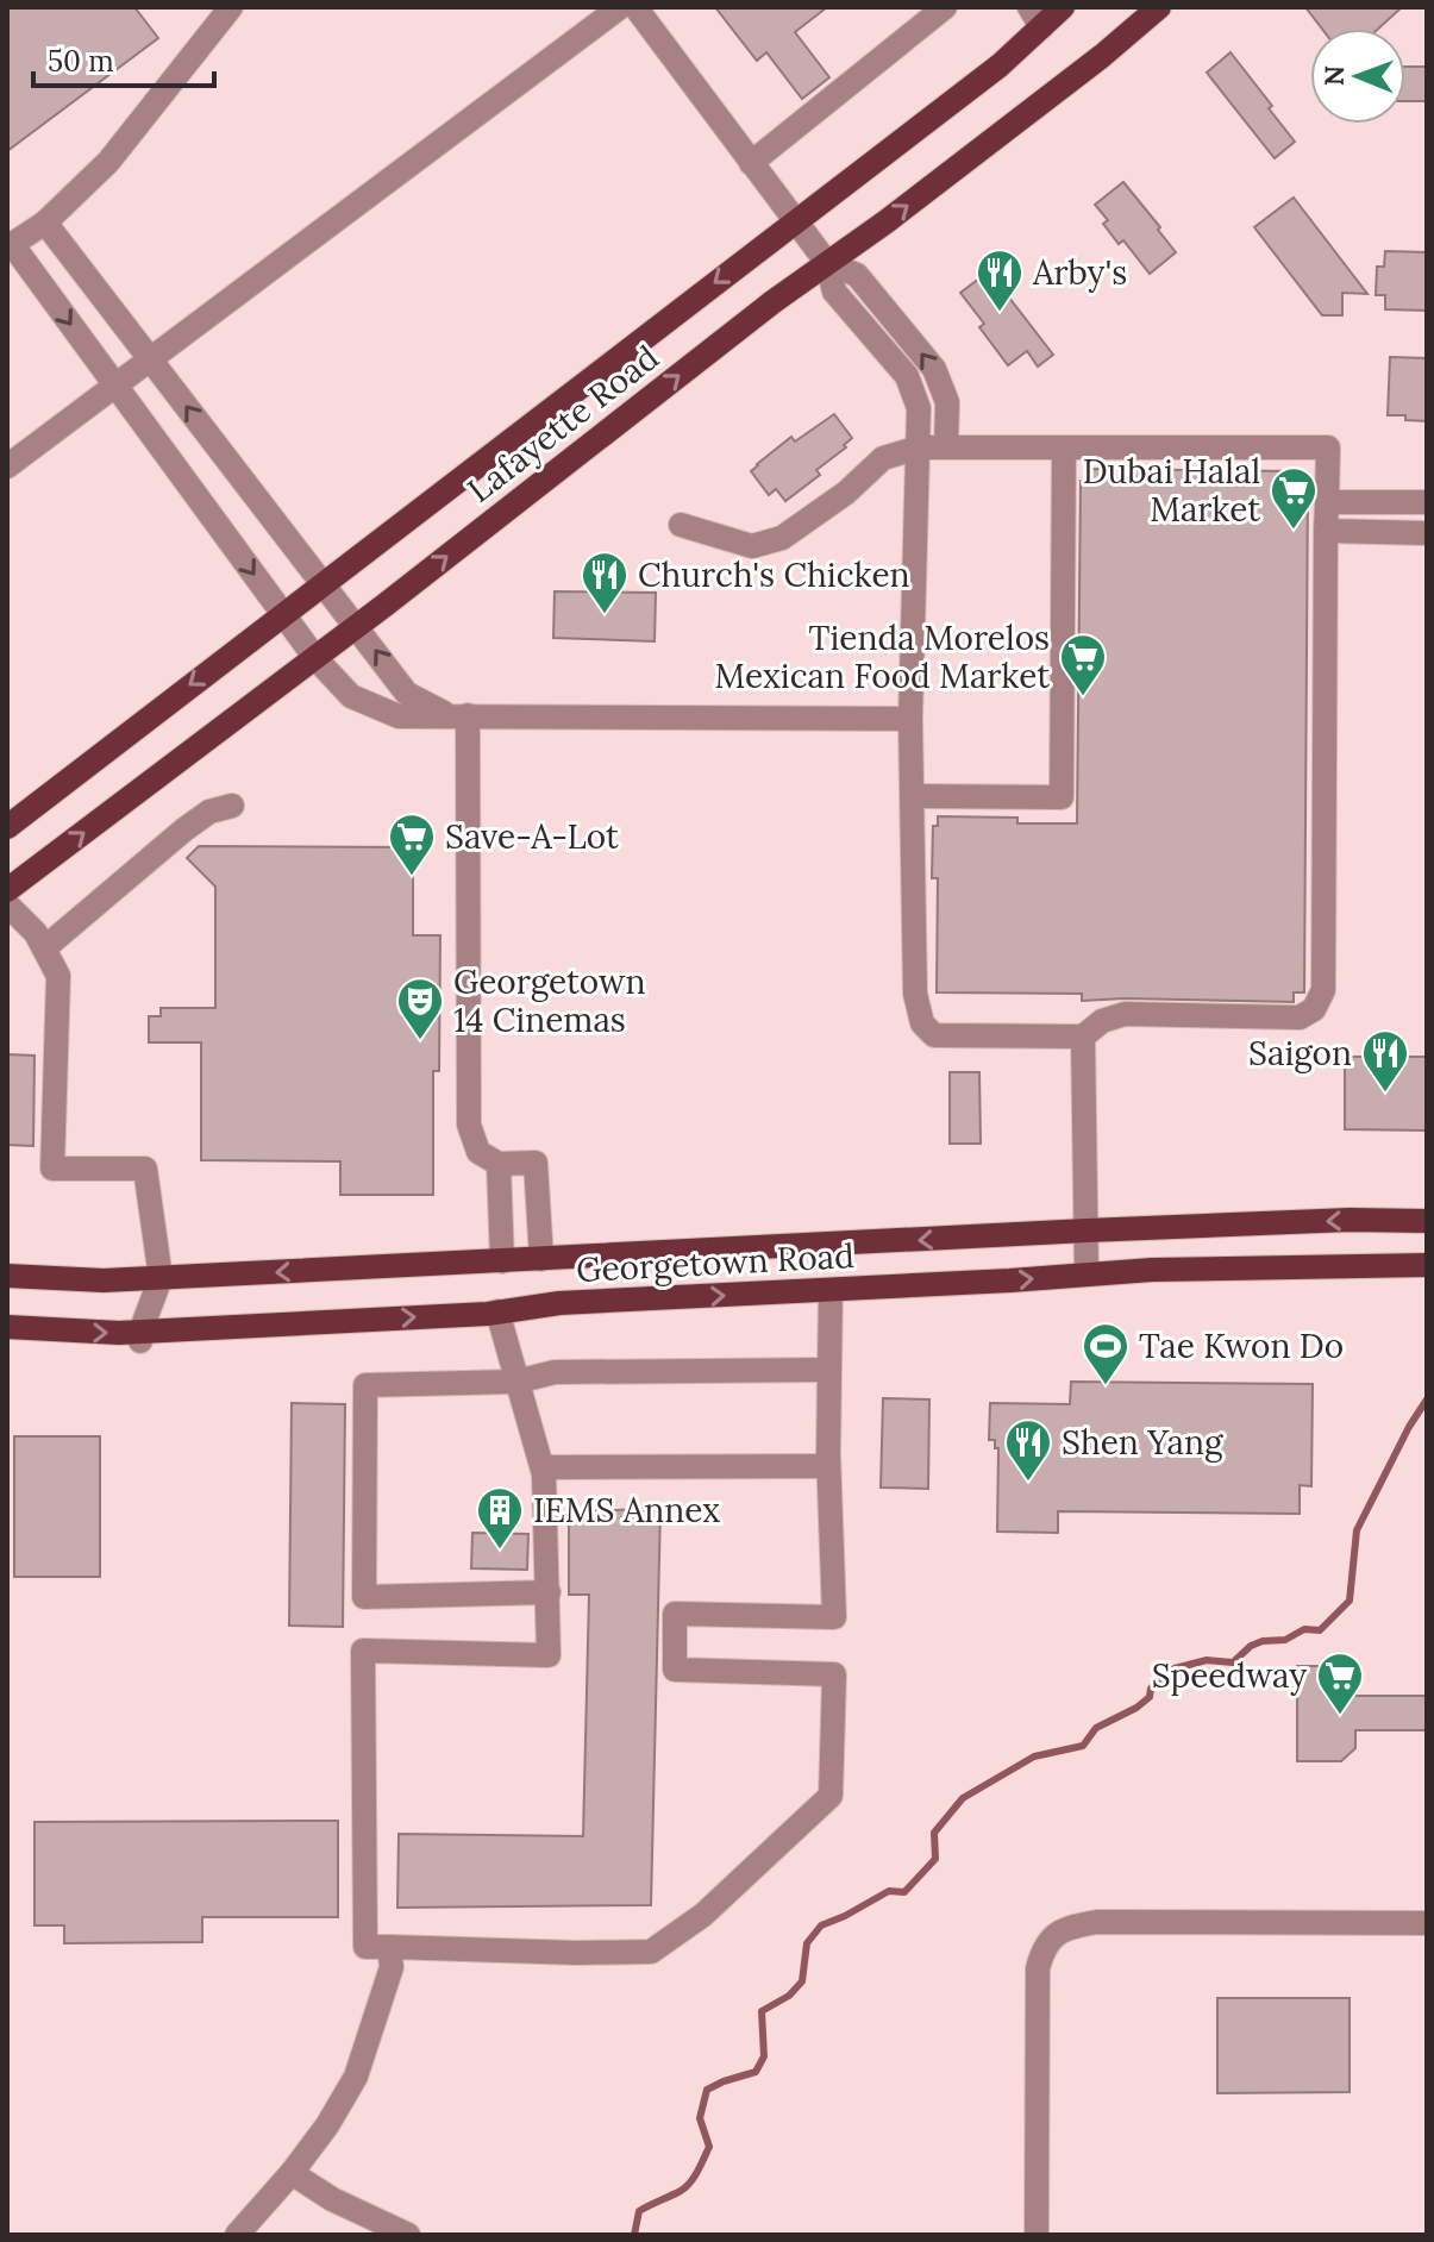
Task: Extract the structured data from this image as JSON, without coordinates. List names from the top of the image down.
{
  "streets": {
    "main road": ["Lafayette Road", "Georgetown Road"]
  },
  "places": {
    "restaurant": [
      "Arby's",
      "Church's Chicken",
      "Saigon",
      "Shen Yang"
    ],
    "supermarket": [
      "Dubai Halal Market",
      "Tienda Morelos Mexican Food Market",
      "Save-A-Lot",
      "Speedway"
    ],
    "theatre": ["Georgetown 14 Cinemas"],
    "sports": ["Tae Kwon Do"],
    "building": ["IEMS Annex"]
  },
  "scale_bar": "50 m",
  "north": "left"
}
